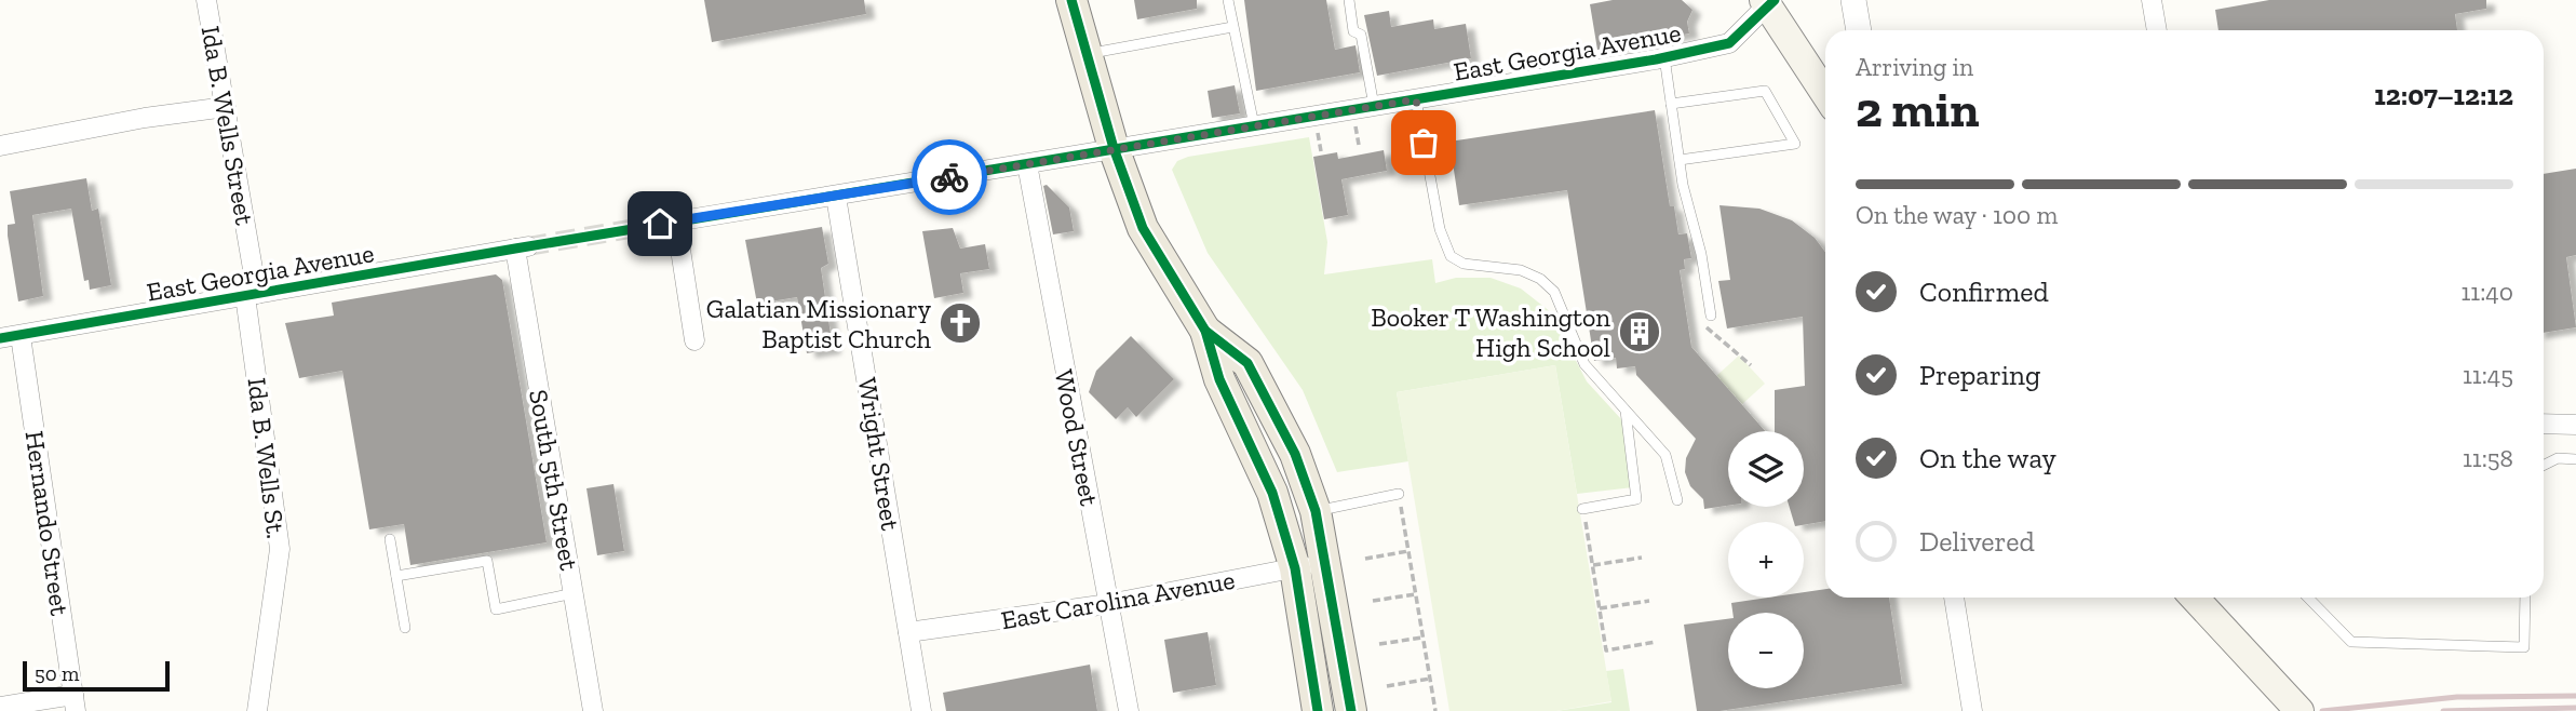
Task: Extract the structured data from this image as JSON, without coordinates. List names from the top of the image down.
{
  "streets": {
    "street": [
      "East Georgia Avenue",
      "Ida B. Wells Street",
      "Wood Street",
      "Wright Street",
      "Ida B. Wells St.",
      "South 5th Street",
      "Hernando Street",
      "East Carolina Avenue"
    ]
  },
  "crossings": [
    ["East Georgia Avenue", "Ida B. Wells Street"],
    ["East Georgia Avenue", "Wood Street"],
    ["East Georgia Avenue", "Wright Street"],
    ["East Georgia Avenue", "Ida B. Wells St."],
    ["East Georgia Avenue", "South 5th Street"],
    ["East Georgia Avenue", "Hernando Street"],
    ["Ida B. Wells Street", "Ida B. Wells St."],
    ["Wood Street", "East Carolina Avenue"],
    ["Wright Street", "East Carolina Avenue"]
  ],
  "places": {
    "church": ["Galatian Missionary Baptist Church"],
    "building": ["Booker T Washington High School"]
  },
  "scale_bar": "50 m",
  "page": {
    "heading": ["2 min", "Arriving in", "12:07–12:12"],
    "bar": "On the way · 100 m",
    "list": [
      ["Confirmed", "11:40"],
      ["Preparing", "11:45"],
      ["On the way", "11:58"],
      "Delivered"
    ],
    "map_buttons": ["+", "−"],
    "scale": "50 m"
  }
}
